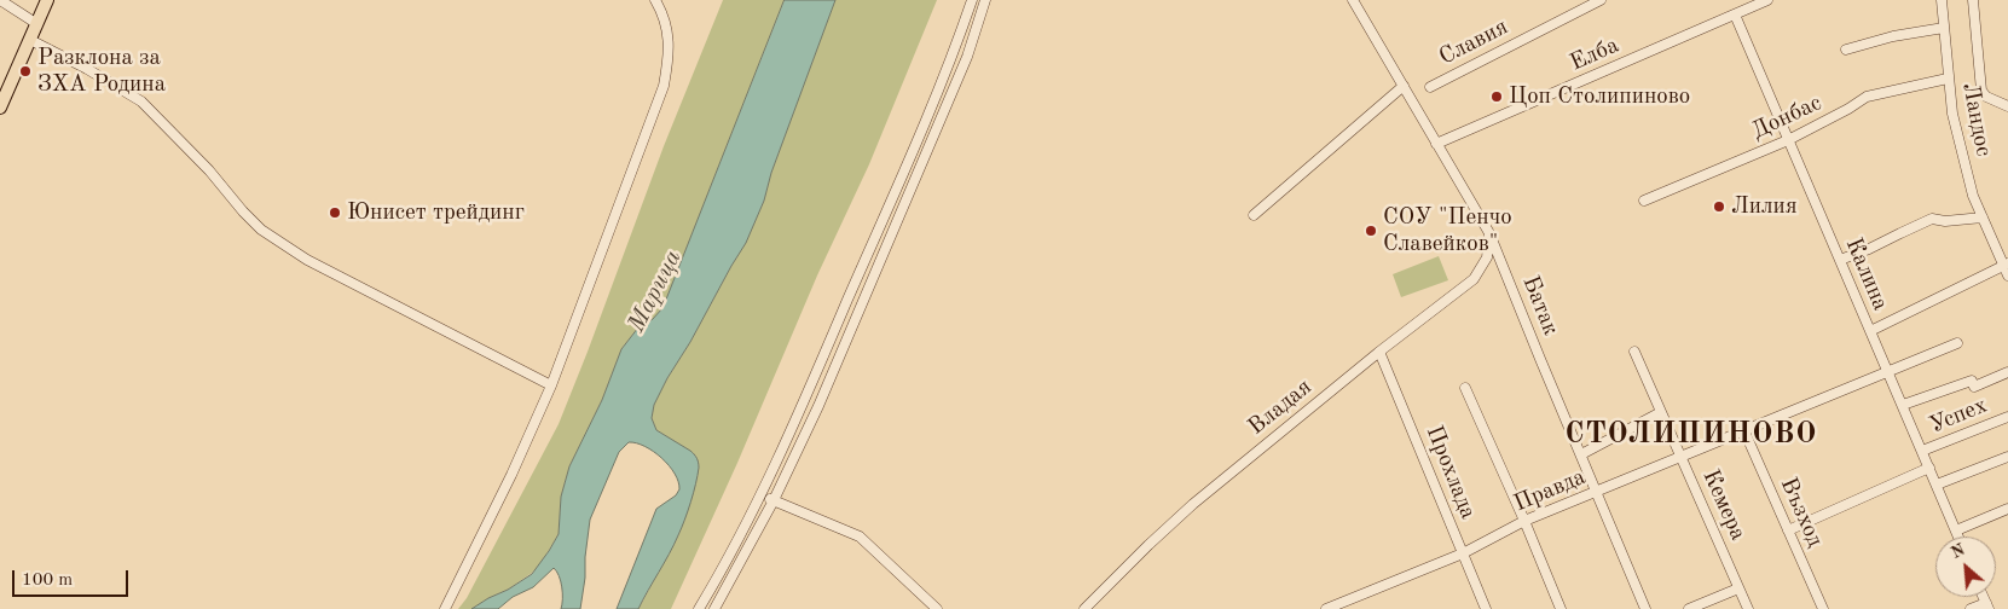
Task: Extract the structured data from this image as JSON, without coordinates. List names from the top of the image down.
{
  "streets": {
    "street": [
      "Славия",
      "Елба",
      "Донбас",
      "Ландос",
      "Калина",
      "Батак",
      "Владая",
      "Успех",
      "Прохлада",
      "Правда",
      "Кемера",
      "Възход"
    ]
  },
  "crossings": [
    ["Елба", "Калина"],
    ["Елба", "Батак"],
    ["Донбас", "Ландос"],
    ["Донбас", "Калина"],
    ["Калина", "Успех"],
    ["Калина", "Правда"],
    ["Батак", "Владая"],
    ["Батак", "Правда"],
    ["Владая", "Прохлада"],
    ["Прохлада", "Правда"],
    ["Правда", "Кемера"],
    ["Правда", "Възход"]
  ],
  "districts": ["СТОЛИПИНОВО"],
  "water": ["Марица"],
  "places": [
    "Разклона за ЗХА Родина",
    "Цоп Столипиново",
    "Лилия",
    "Юнисет трейдинг",
    "СОУ \"Пенчо Славейков\""
  ],
  "scale_bar": "100 m",
  "north": "top left"
}
